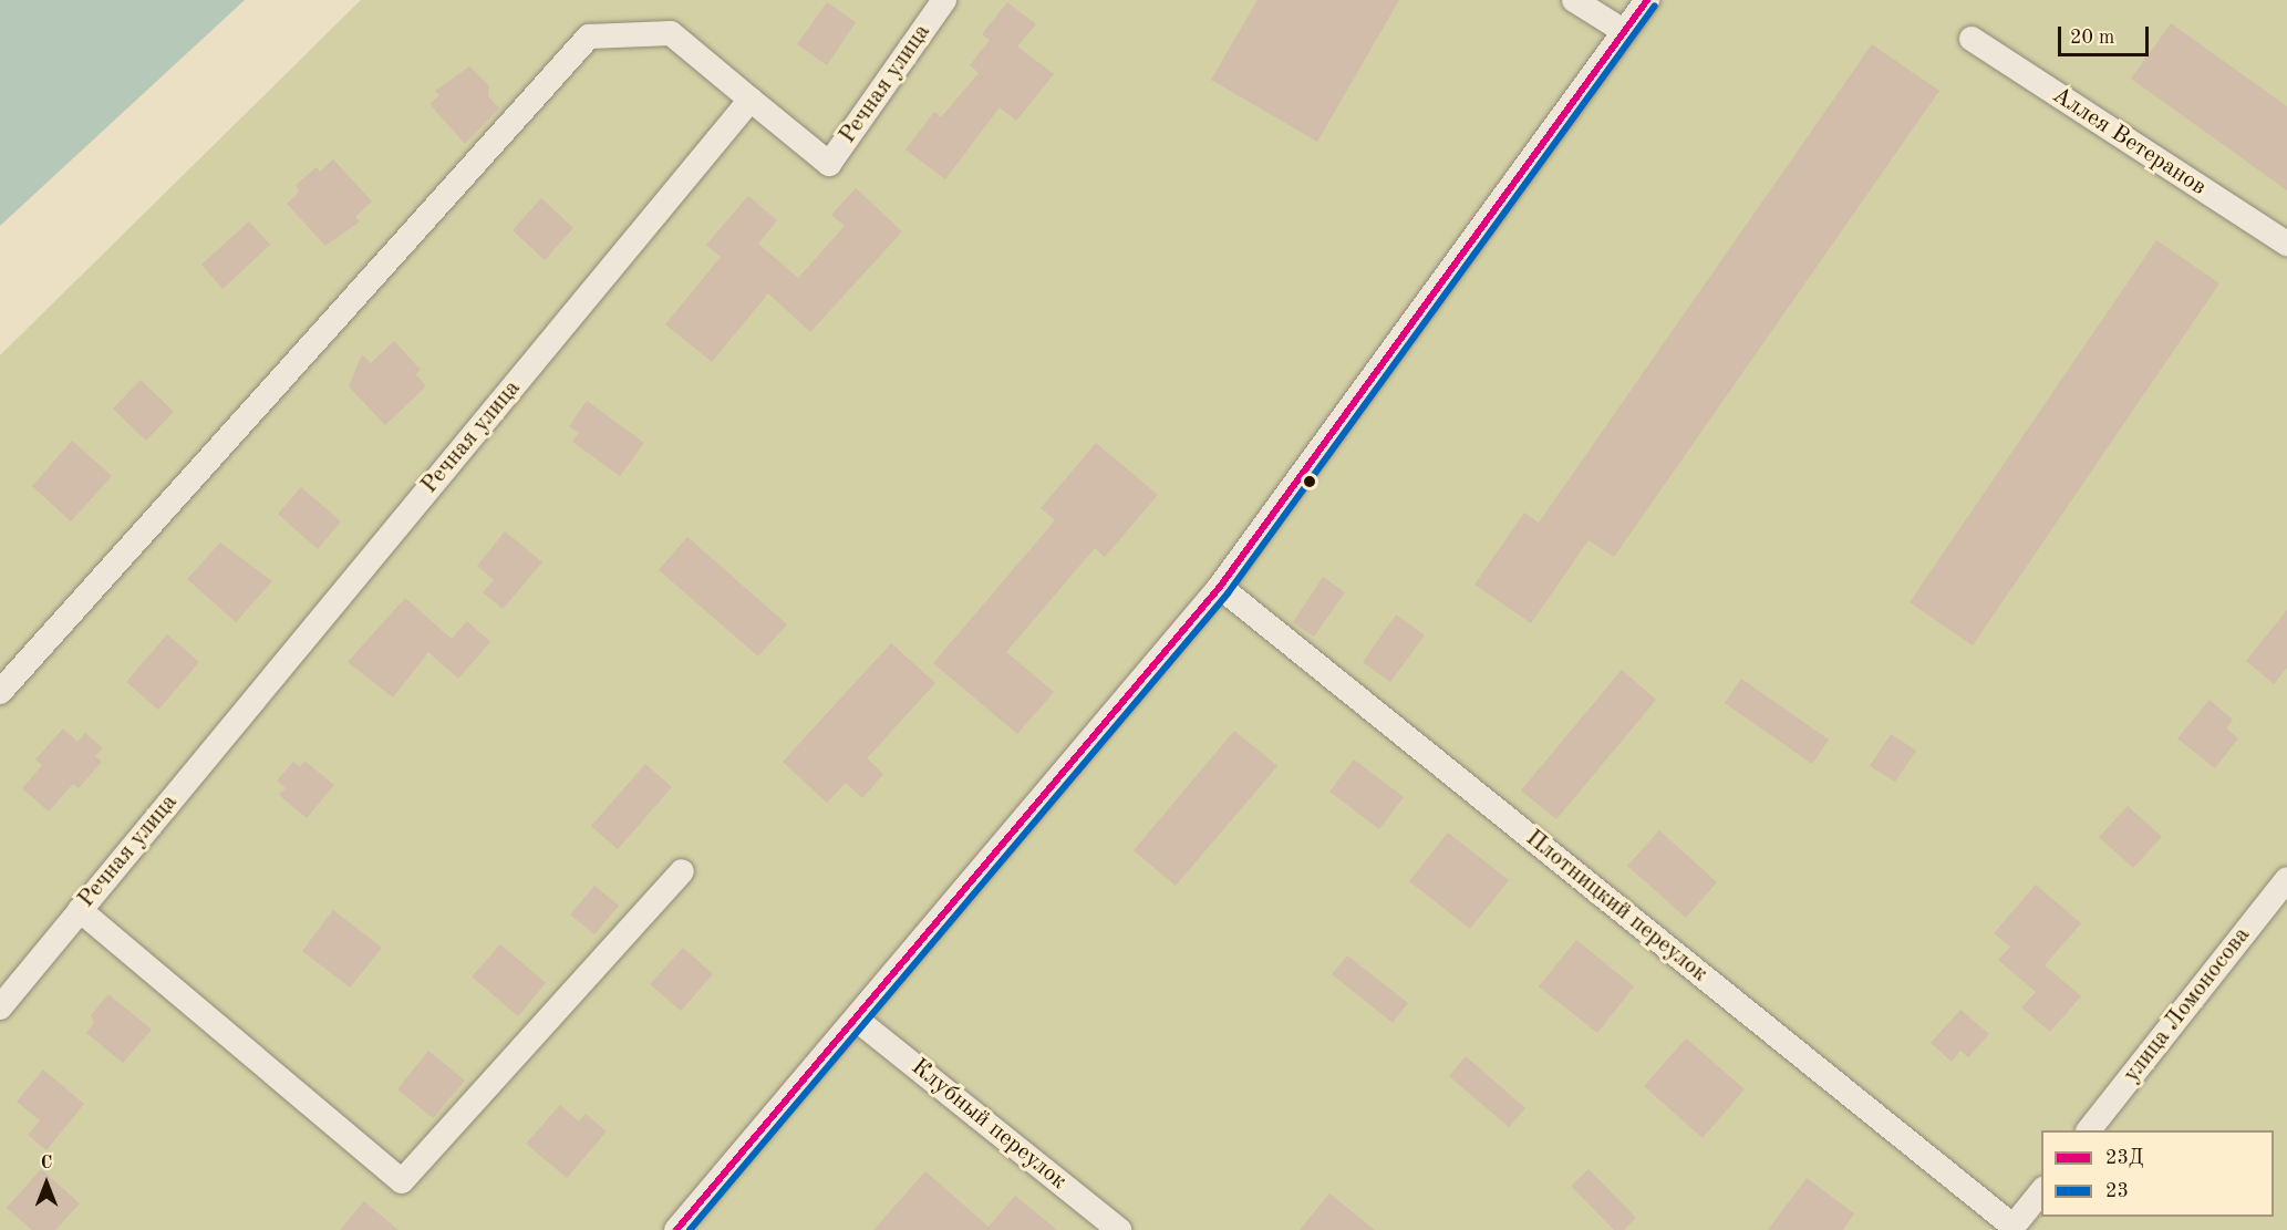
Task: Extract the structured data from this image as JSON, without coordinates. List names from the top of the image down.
{
  "streets": {
    "street": [
      "Речная улица",
      "Аллея Ветеранов",
      "Плотницкий переулок",
      "улица Ломоносова",
      "Клубный переулок"
    ]
  },
  "lines": ["transit line 23Д", "transit line 23"],
  "legend": ["23Д", "23"],
  "scale_bar": "20 m",
  "north": "top"
}
